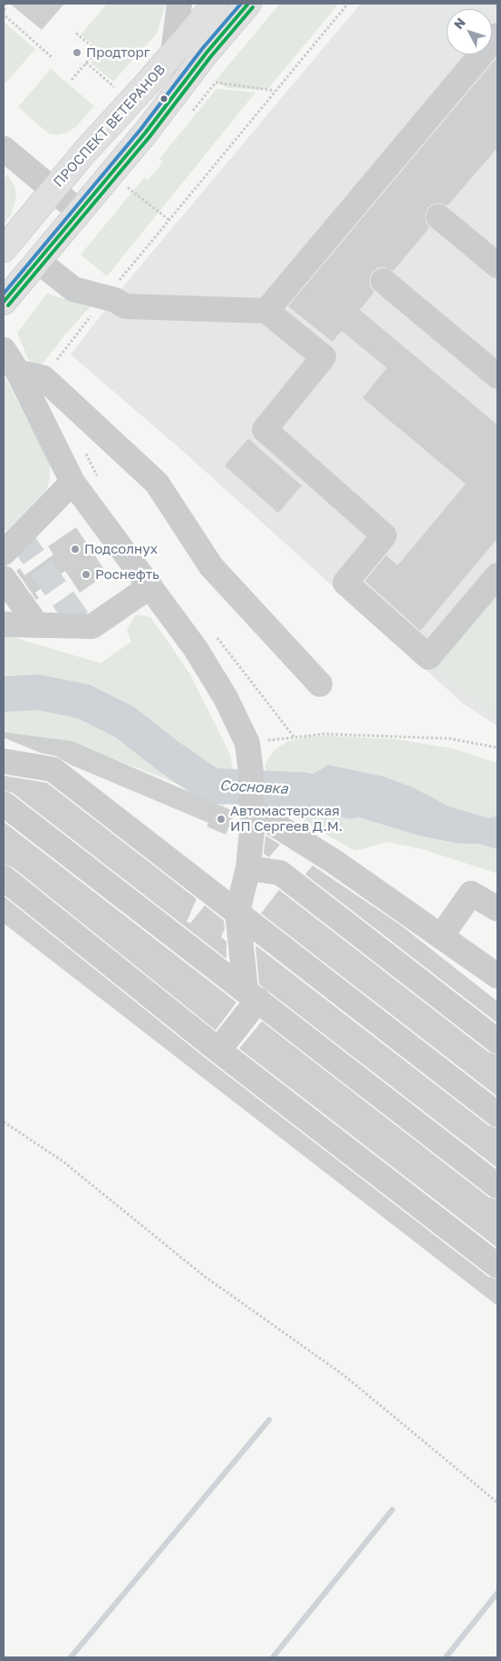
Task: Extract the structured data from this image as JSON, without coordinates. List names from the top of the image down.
{
  "streets": {
    "main road": ["ПРОСПЕКТ ВЕТЕРАНОВ"]
  },
  "water": ["Сосновка"],
  "places": [
    "Продторг",
    "Подсолнух",
    "Роснефть",
    "Автомастерская ИП Сергеев Д.М."
  ],
  "north": "top left"
}
